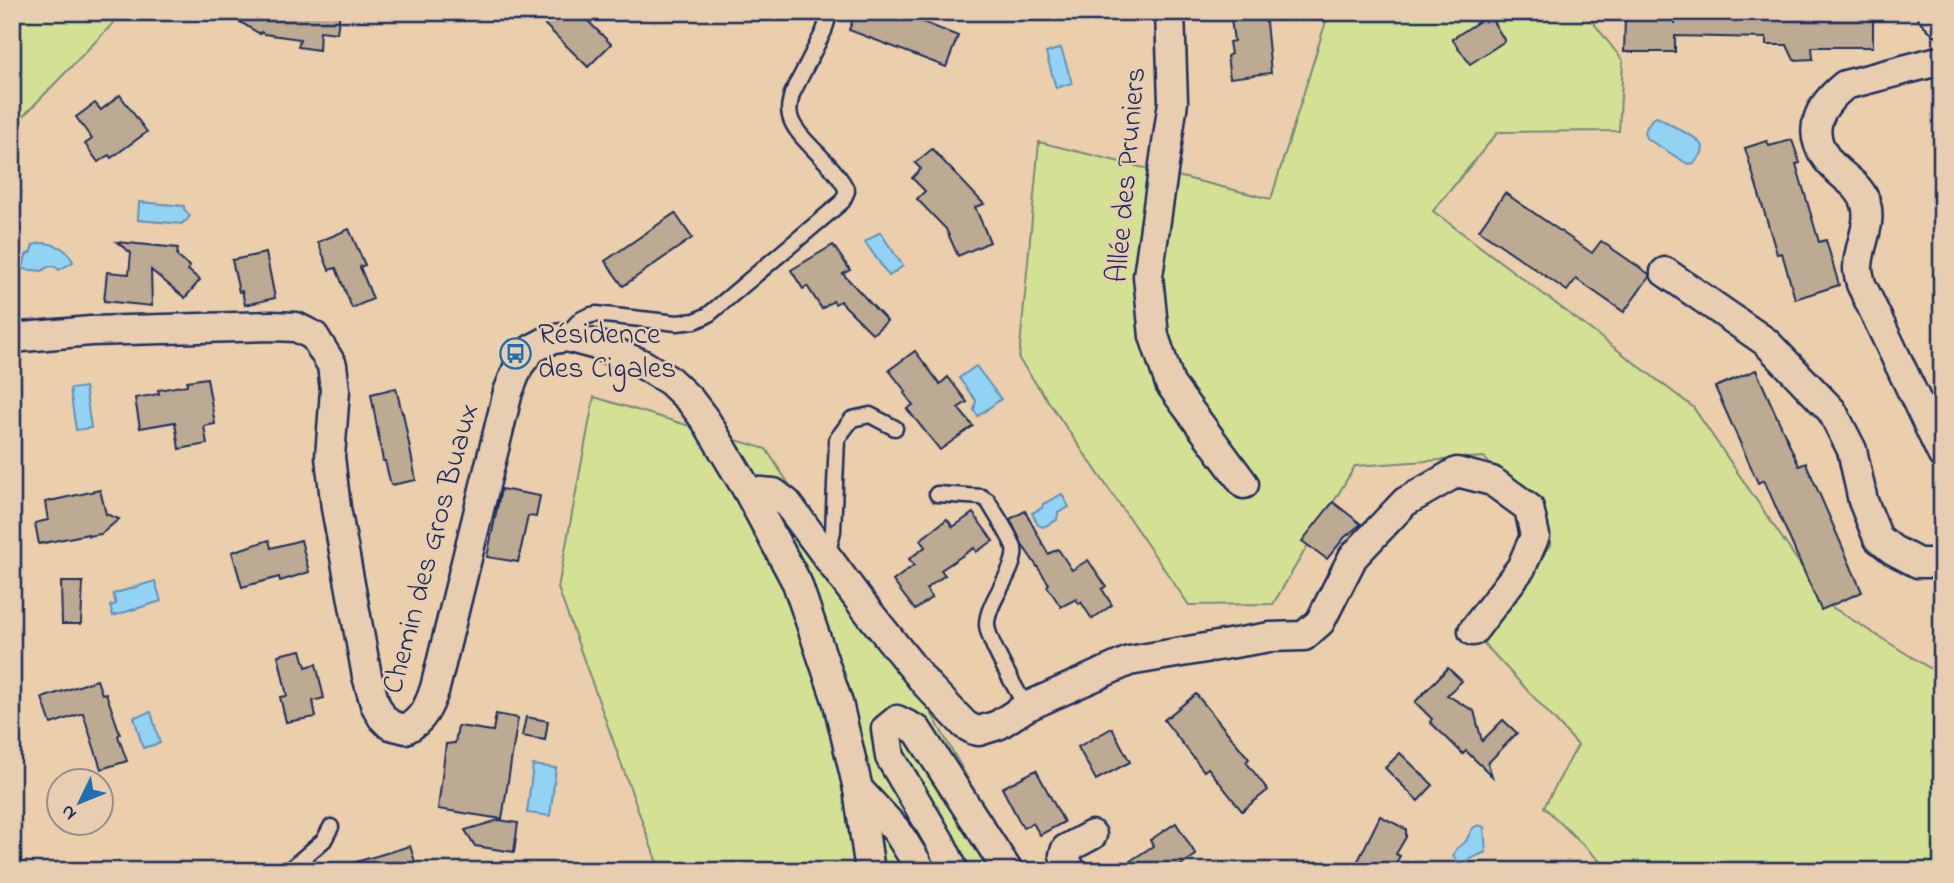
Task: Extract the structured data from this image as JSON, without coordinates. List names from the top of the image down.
{
  "streets": {
    "street": ["Allée des Pruniers", "Chemin des Gros Buaux"]
  },
  "places": {
    "bus stop": ["Résidence des Cigales"]
  },
  "north": "bottom left"
}
